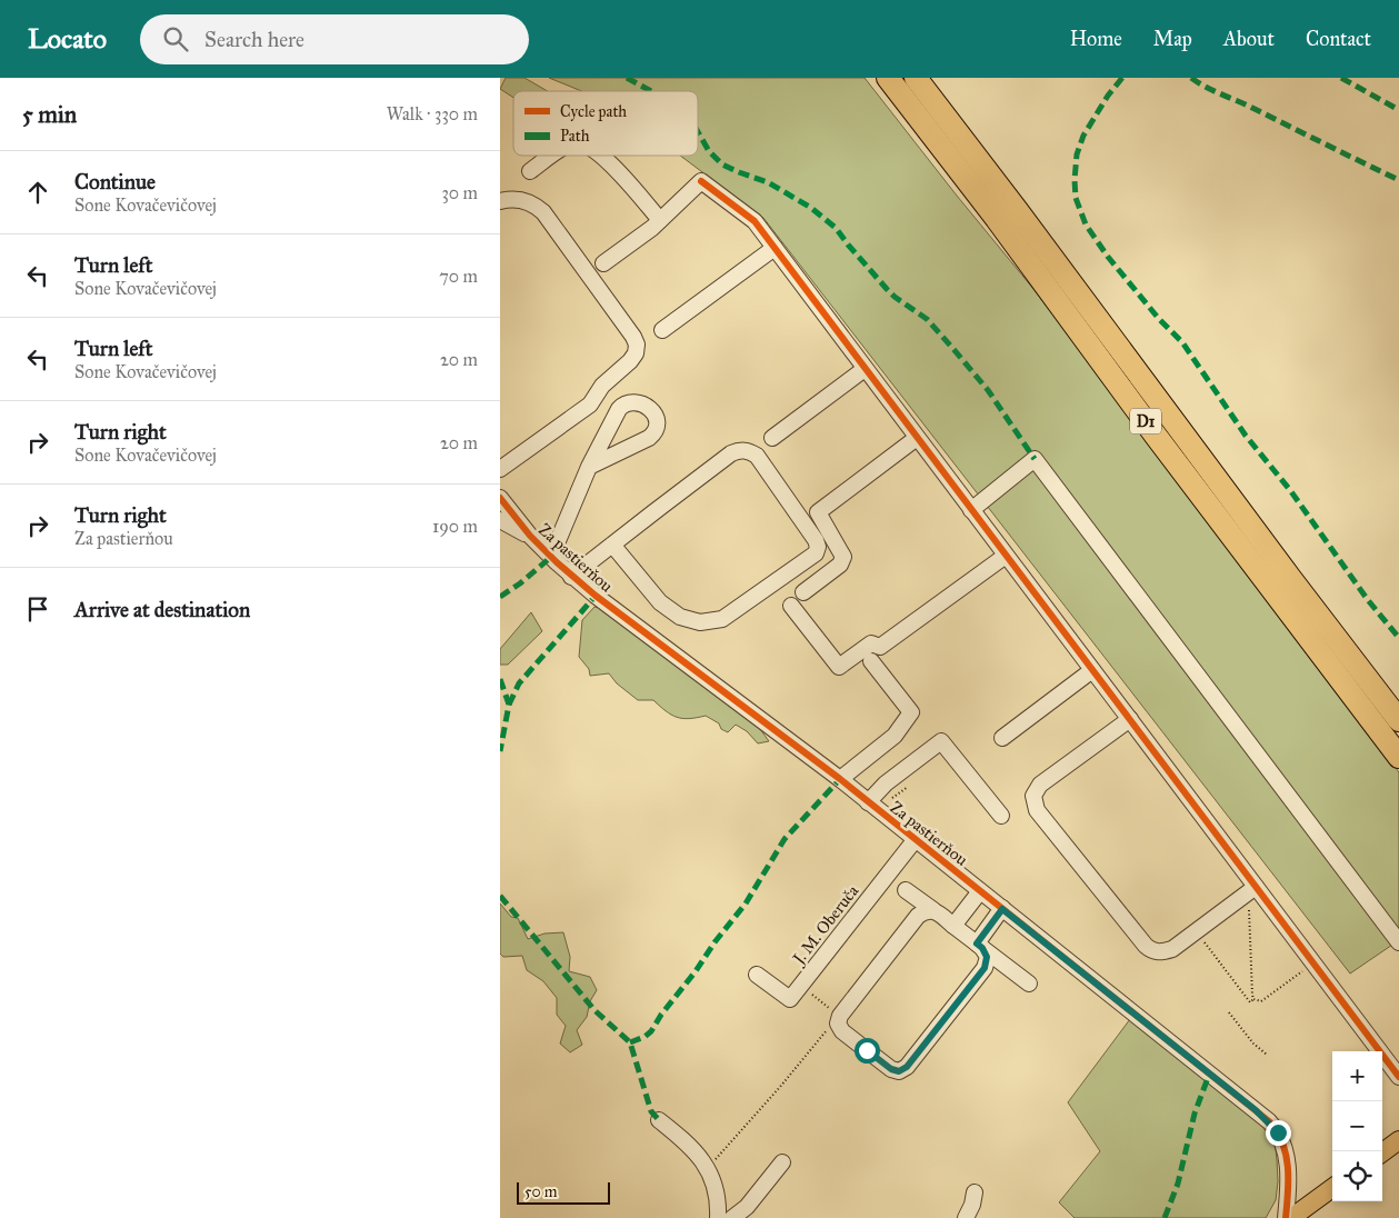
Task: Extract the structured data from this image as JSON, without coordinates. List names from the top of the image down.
{
  "streets": {
    "highway": ["D1"],
    "street": ["Za pastierňou", "J. M. Oberuča"]
  },
  "crossings": [
    ["Za pastierňou", "J. M. Oberuča"]
  ],
  "legend": ["Cycle path", "Path"],
  "scale_bar": "50 m",
  "page": {
    "header": "Locato",
    "search": "Search here",
    "nav": [
      "Home",
      "Map",
      "About",
      "Contact"
    ],
    "heading": ["5 min", "Walk · 330 m"],
    "list": [
      ["Continue", "Sone Kovačevičovej", "30 m"],
      ["Turn left", "Sone Kovačevičovej", "70 m"],
      ["Turn left", "Sone Kovačevičovej", "20 m"],
      ["Turn right", "Sone Kovačevičovej", "20 m"],
      ["Turn right", "Za pastierňou", "190 m"],
      "Arrive at destination"
    ],
    "map_buttons": ["+", "−"],
    "scale": "50 m"
  }
}
